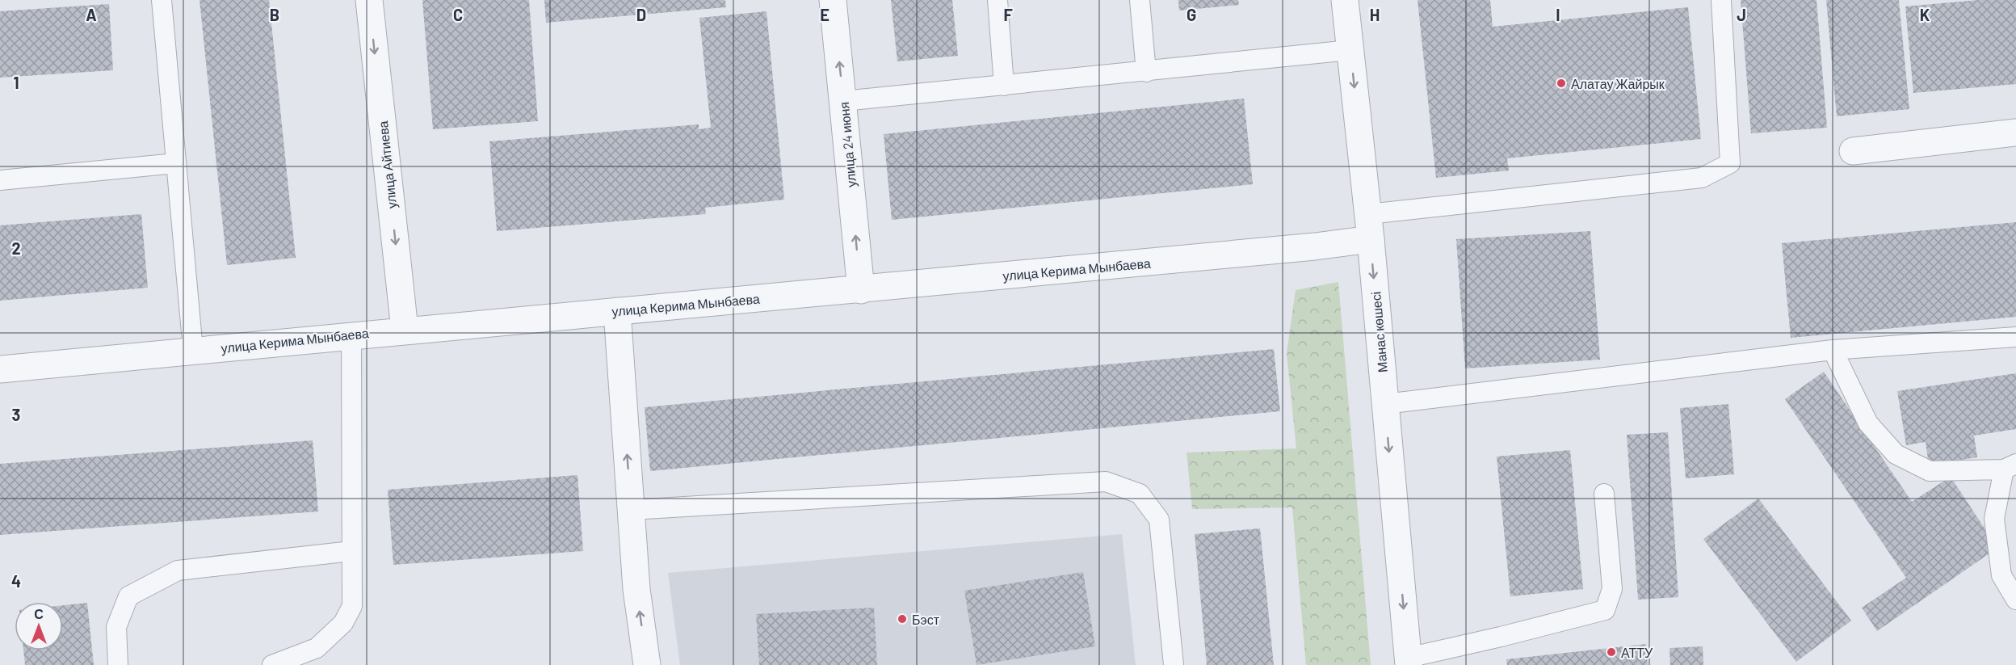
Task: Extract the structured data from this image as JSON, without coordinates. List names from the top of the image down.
{
  "streets": {
    "street": [
      "улица 24 июня",
      "улица Айтиева",
      "улица Керима Мынбаева",
      "Манас көшесі"
    ]
  },
  "crossings": [
    ["улица 24 июня", "улица Керима Мынбаева"],
    ["улица Айтиева", "улица Керима Мынбаева"],
    ["улица Керима Мынбаева", "Манас көшесі"]
  ],
  "one_way": ["улица 24 июня", "улица Айтиева", "Манас көшесі"],
  "places": ["Алатау Жайрык", "Бэст", "АТТУ"],
  "north": "top",
  "grid": {
    "columns": [
      "A",
      "B",
      "C",
      "D",
      "E",
      "F",
      "G",
      "H",
      "I",
      "J",
      "K"
    ],
    "rows": [
      "1",
      "2",
      "3",
      "4"
    ]
  }
}
